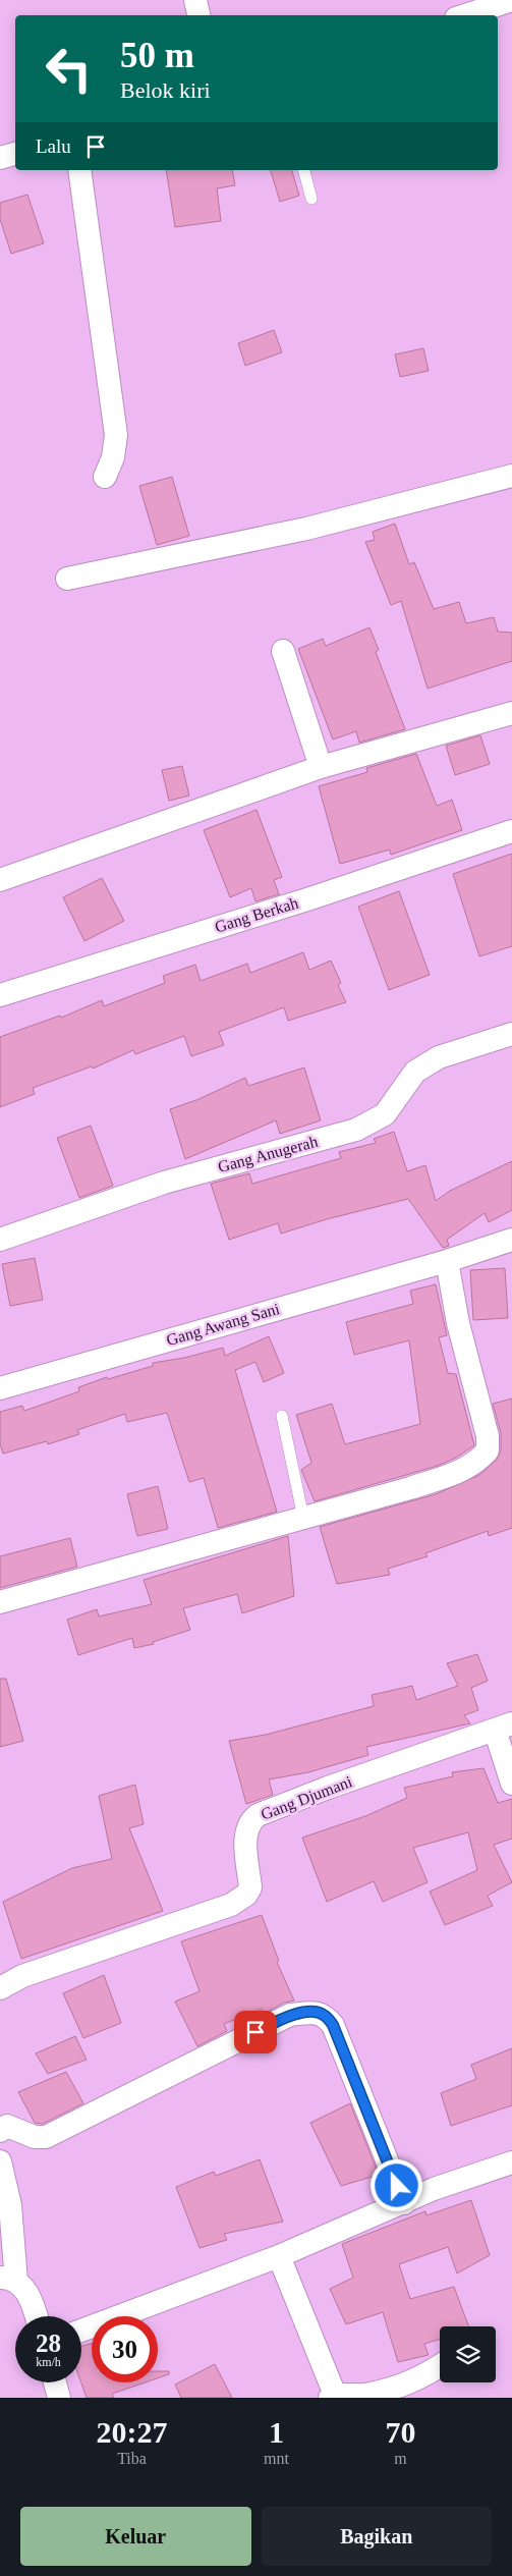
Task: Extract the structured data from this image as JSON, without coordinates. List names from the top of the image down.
{
  "streets": {
    "street": [
      "Gang Berkah",
      "Gang Anugerah",
      "Gang Awang Sani",
      "Gang Djumani"
    ]
  },
  "page": {
    "turn": ["50 m", "Belok kiri"],
    "then": "Lalu",
    "speed": "28 km/h",
    "limit": "30",
    "eta": [
      "20:27",
      "Tiba",
      "1",
      "mnt",
      "70",
      "m"
    ],
    "buttons": ["Keluar", "Bagikan"]
  }
}
